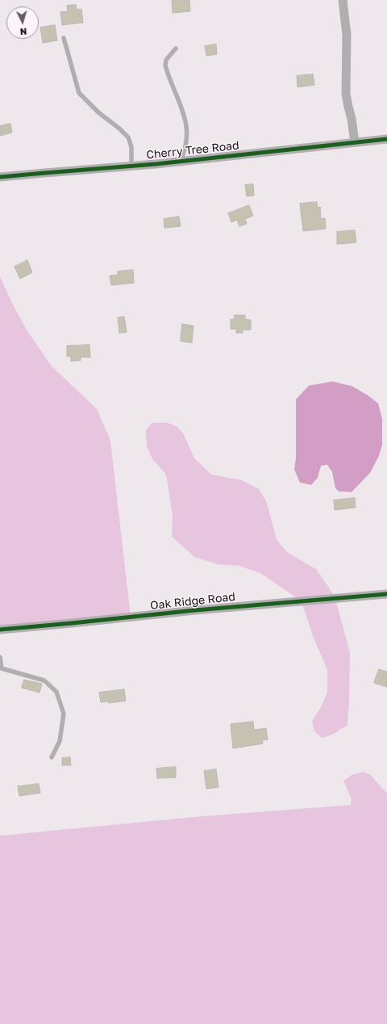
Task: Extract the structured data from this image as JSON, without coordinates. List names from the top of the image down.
{
  "streets": {
    "street": ["Cherry Tree Road", "Oak Ridge Road"]
  },
  "north": "bottom"
}
